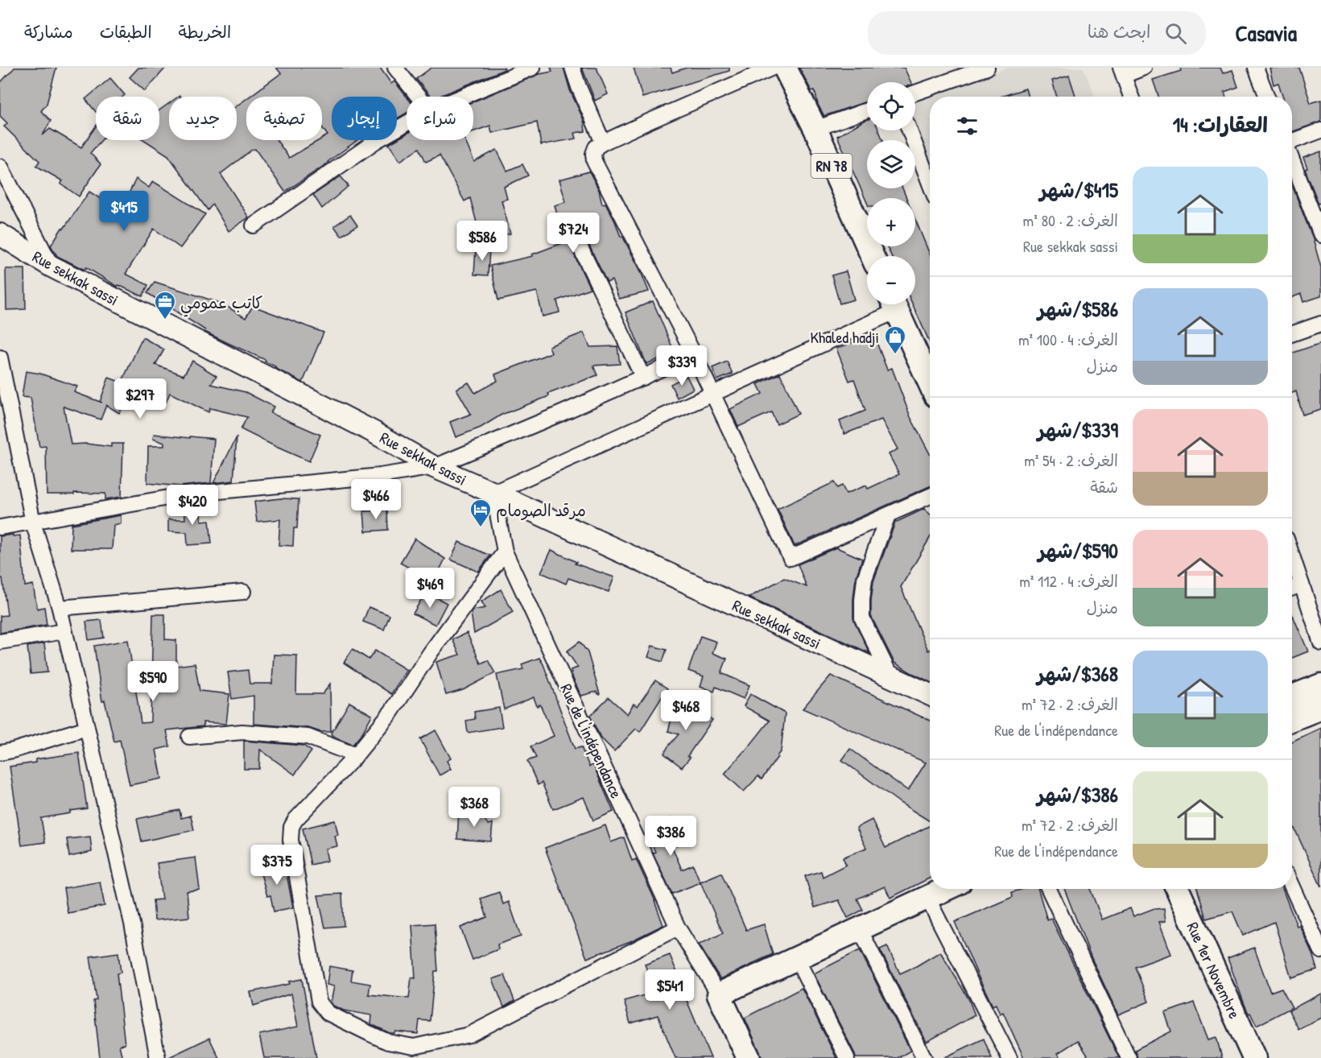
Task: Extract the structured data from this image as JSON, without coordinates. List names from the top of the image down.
{
  "streets": {
    "main road": ["RN 78", "Rue de l'indépendance", "Rue 1er Novembre"],
    "street": ["Rue sekkak sassi"]
  },
  "crossings": [
    ["Rue sekkak sassi", "Rue de l'indépendance"]
  ],
  "places": {
    "office": ["كاتب عمومي"],
    "shop": ["Khaled hadji"],
    "hotel": ["مرقد الصومام"]
  },
  "page": {
    "header": "Casavia",
    "search": "ابحث هنا",
    "nav": ["الخريطة", "الطبقات", "مشاركة"],
    "map_buttons": ["+", "−"],
    "chip": [
      "شراء",
      "إيجار",
      "تصفية",
      "جديد",
      "شقة"
    ],
    "heading": "العقارات: 14",
    "list": [
      {
        "name": "$415/شهر",
        "note": "الغرف: 2 · 80 m² · Rue sekkak sassi"
      },
      {
        "name": "$586/شهر",
        "note": "الغرف: 4 · 100 m² · منزل"
      },
      {
        "name": "$339/شهر",
        "note": "الغرف: 2 · 54 m² · شقة"
      },
      {
        "name": "$590/شهر",
        "note": "الغرف: 4 · 112 m² · منزل"
      },
      {
        "name": "$368/شهر",
        "note": "الغرف: 2 · 72 m² · Rue de l'indépendance"
      },
      {
        "name": "$386/شهر",
        "note": "الغرف: 2 · 72 m² · Rue de l'indépendance"
      }
    ],
    "price": [
      "$415",
      "$724",
      "$586",
      "$339",
      "$297",
      "$466",
      "$420",
      "$469",
      "$590",
      "$468",
      "$368",
      "$386",
      "$375",
      "$541"
    ]
  }
}
